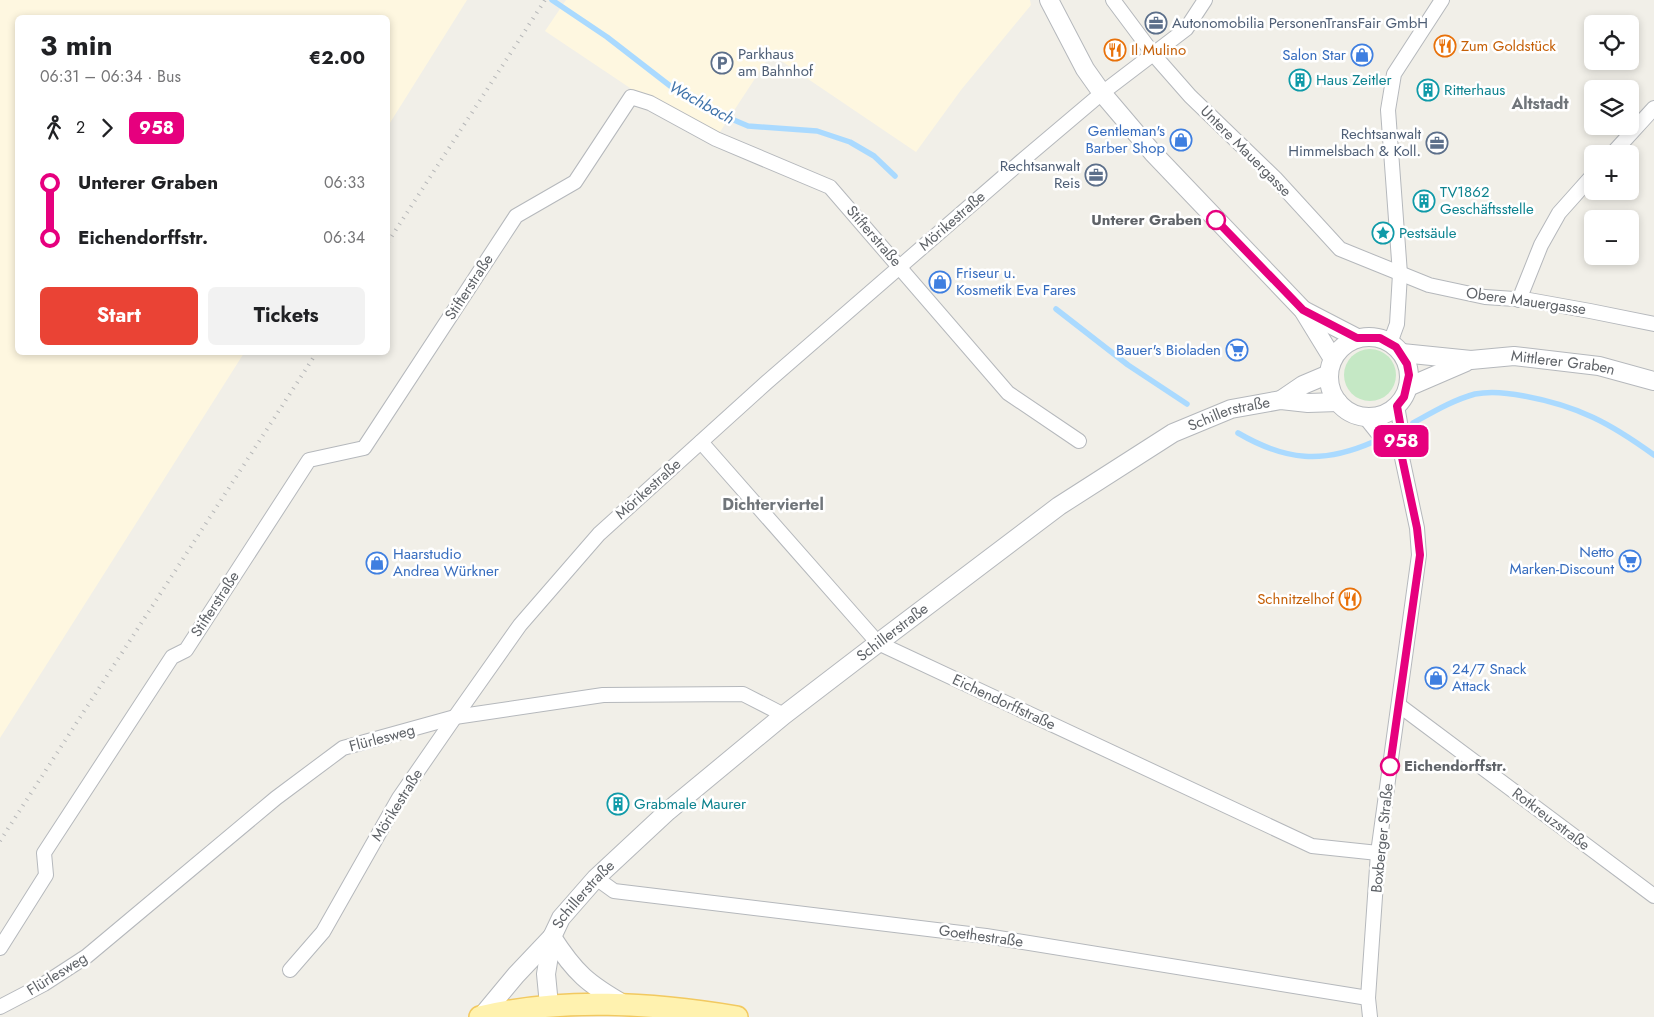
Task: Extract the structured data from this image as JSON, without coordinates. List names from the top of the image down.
{
  "streets": {
    "street": [
      "Untere Mauergasse",
      "Mörikestraße",
      "Stifterstraße",
      "Obere Mauergasse",
      "Mittlerer Graben",
      "Schillerstraße",
      "Eichendorffstraße",
      "Flürlesweg",
      "Rotkreuzstraße",
      "Boxberger Straße",
      "Goethestraße"
    ]
  },
  "crossings": [
    ["Untere Mauergasse", "Mörikestraße"],
    ["Untere Mauergasse", "Obere Mauergasse"],
    ["Mörikestraße", "Stifterstraße"],
    ["Mörikestraße", "Eichendorffstraße"],
    ["Mörikestraße", "Flürlesweg"],
    ["Mittlerer Graben", "Schillerstraße"],
    ["Mittlerer Graben", "Boxberger Straße"],
    ["Schillerstraße", "Eichendorffstraße"],
    ["Schillerstraße", "Flürlesweg"],
    ["Schillerstraße", "Boxberger Straße"],
    ["Schillerstraße", "Goethestraße"],
    ["Eichendorffstraße", "Boxberger Straße"],
    ["Rotkreuzstraße", "Boxberger Straße"],
    ["Boxberger Straße", "Goethestraße"]
  ],
  "districts": ["Altstadt", "Dichterviertel"],
  "water": ["Wachbach"],
  "places": {
    "office": ["Autonomobilia PersonenTransFair GmbH", "Rechtsanwalt Himmelsbach & Koll.", "Rechtsanwalt Reis"],
    "restaurant": ["Zum Goldstück", "Il Mulino", "Schnitzelhof"],
    "shop": [
      "Salon Star",
      "Gentleman's Barber Shop",
      "Friseur u. Kosmetik Eva Fares",
      "Haarstudio Andrea Würkner",
      "24/7 Snack Attack"
    ],
    "parking": ["Parkhaus am Bahnhof"],
    "building": [
      "Haus Zeitler",
      "Ritterhaus",
      "TV1862 Geschäftsstelle",
      "Grabmale Maurer"
    ],
    "other": ["Unterer Graben", "Eichendorffstr."],
    "place": ["Pestsäule"],
    "supermarket": ["Bauer's Bioladen", "Netto Marken-Discount"]
  },
  "lines": ["bus line 958"],
  "page": {
    "on_map": "958",
    "map_buttons": ["+", "−"],
    "heading": ["3 min", "06:31 – 06:34 · Bus", "€2.00"],
    "legs": ["2", "958"],
    "list": [
      {
        "name": "Unterer Graben",
        "value": "06:33"
      },
      {
        "name": "Eichendorffstr.",
        "value": "06:34"
      }
    ],
    "buttons": ["Start", "Tickets"]
  }
}
